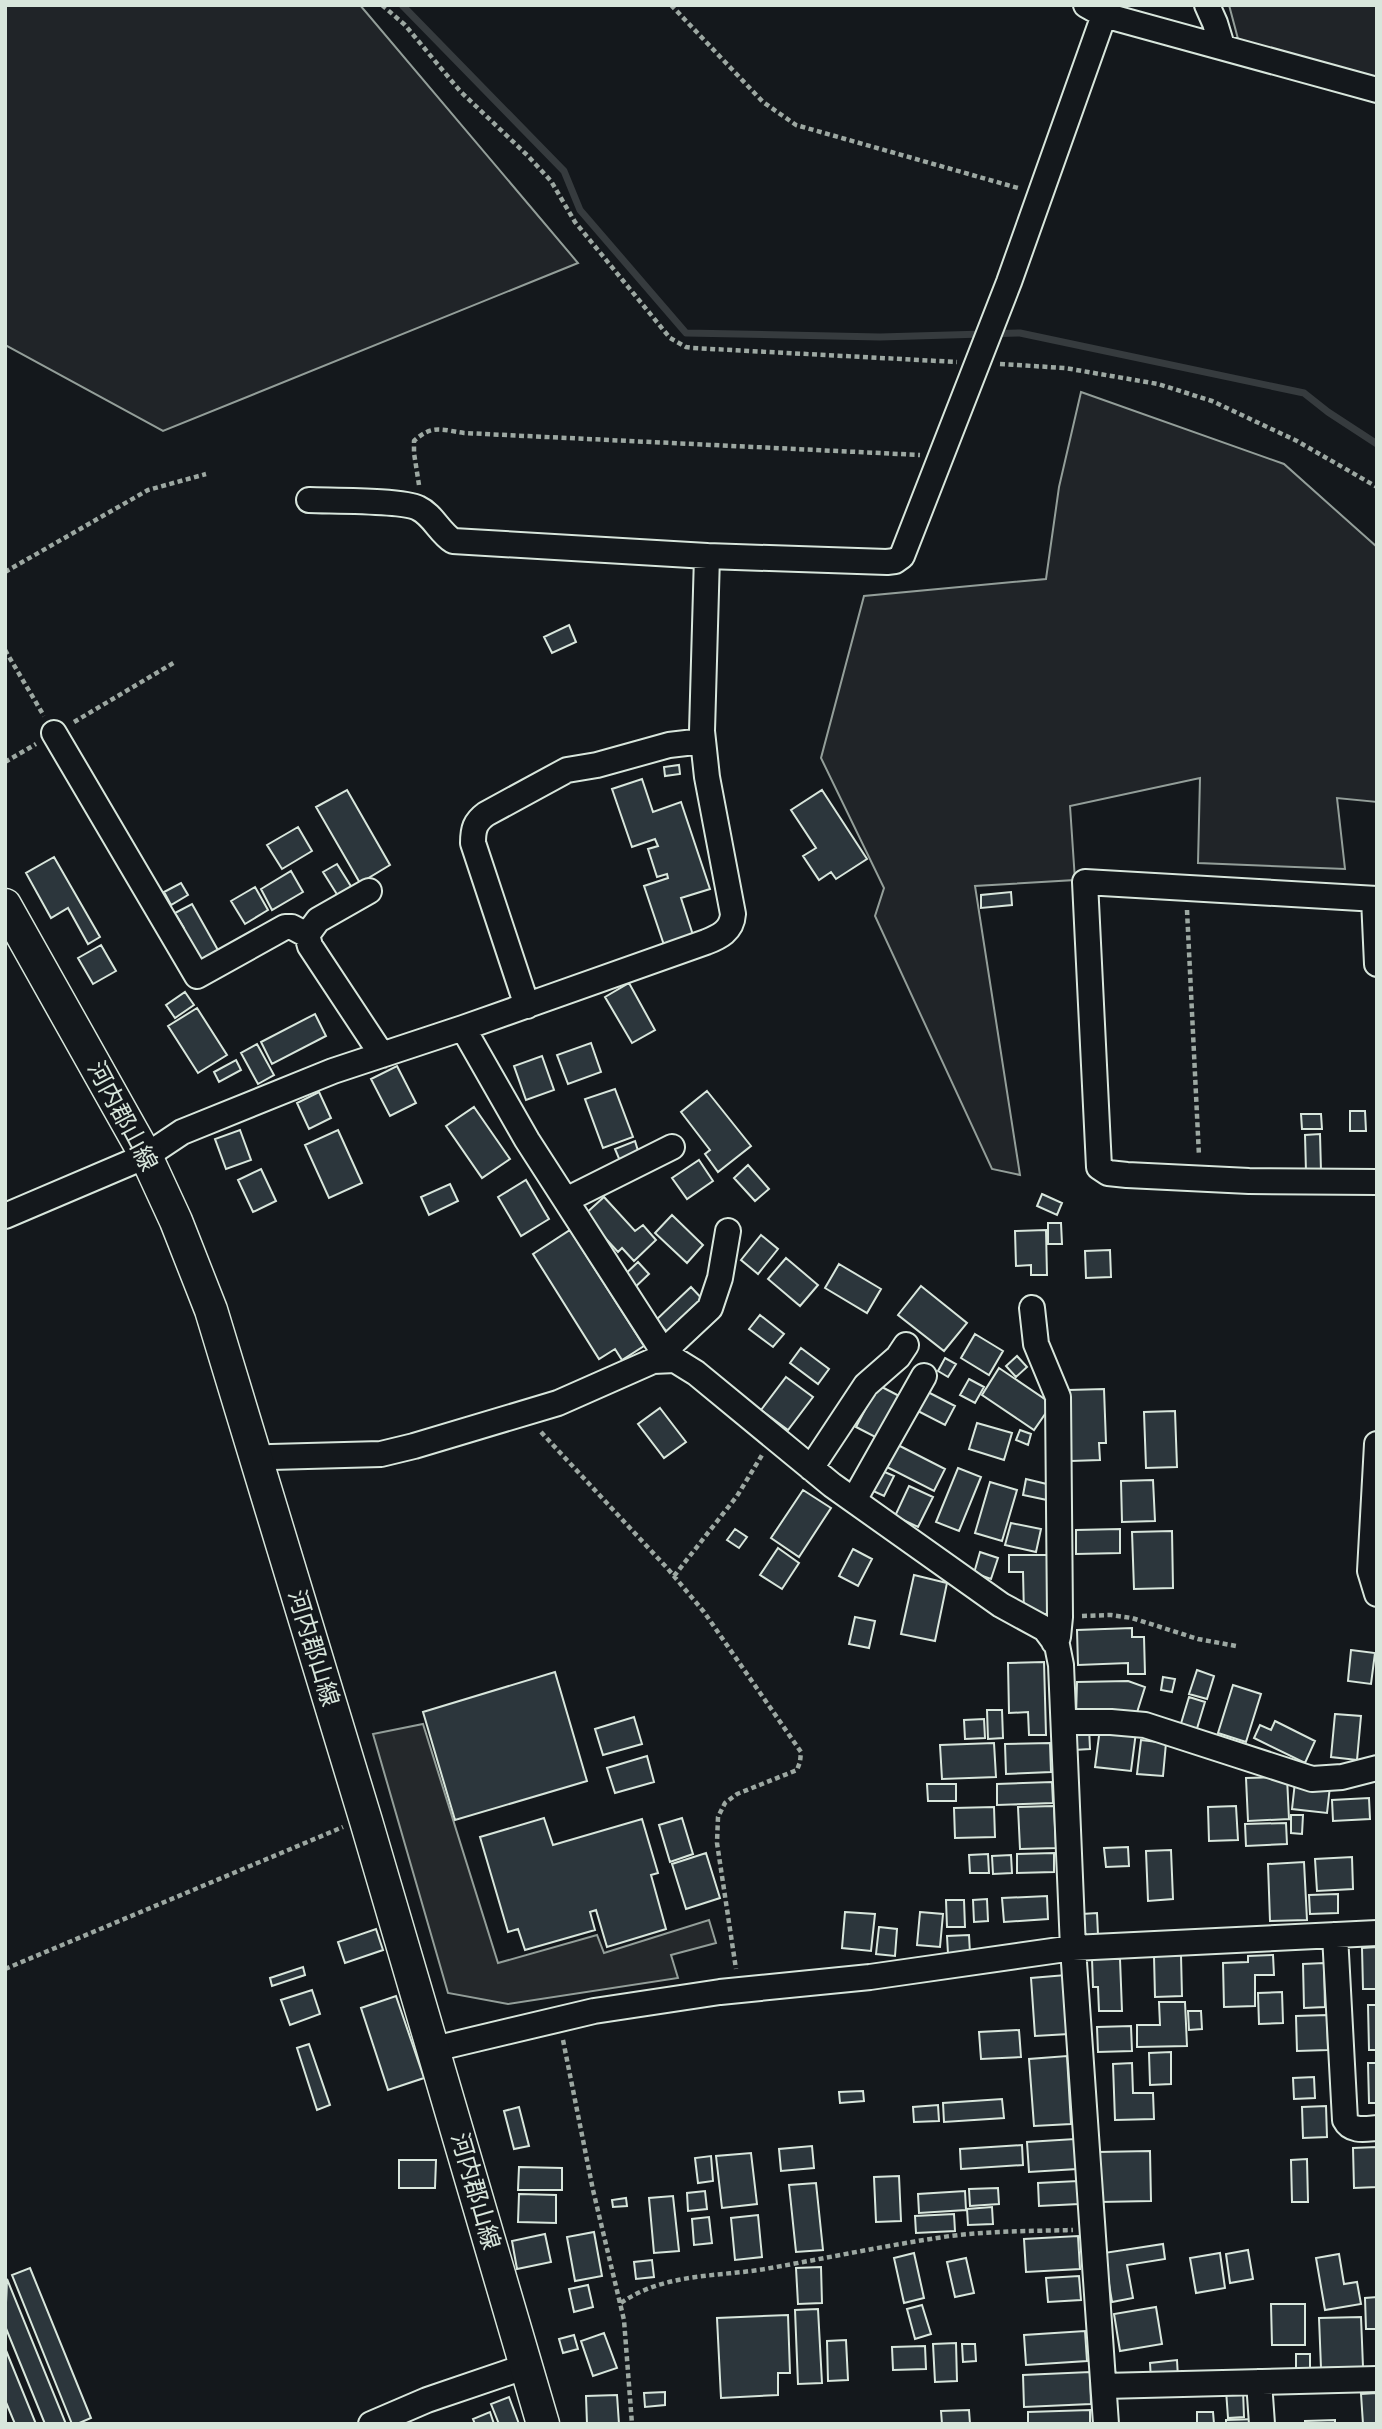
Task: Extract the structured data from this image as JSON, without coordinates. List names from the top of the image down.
{
  "streets": {
    "main road": ["河内郡山線"]
  }
}
